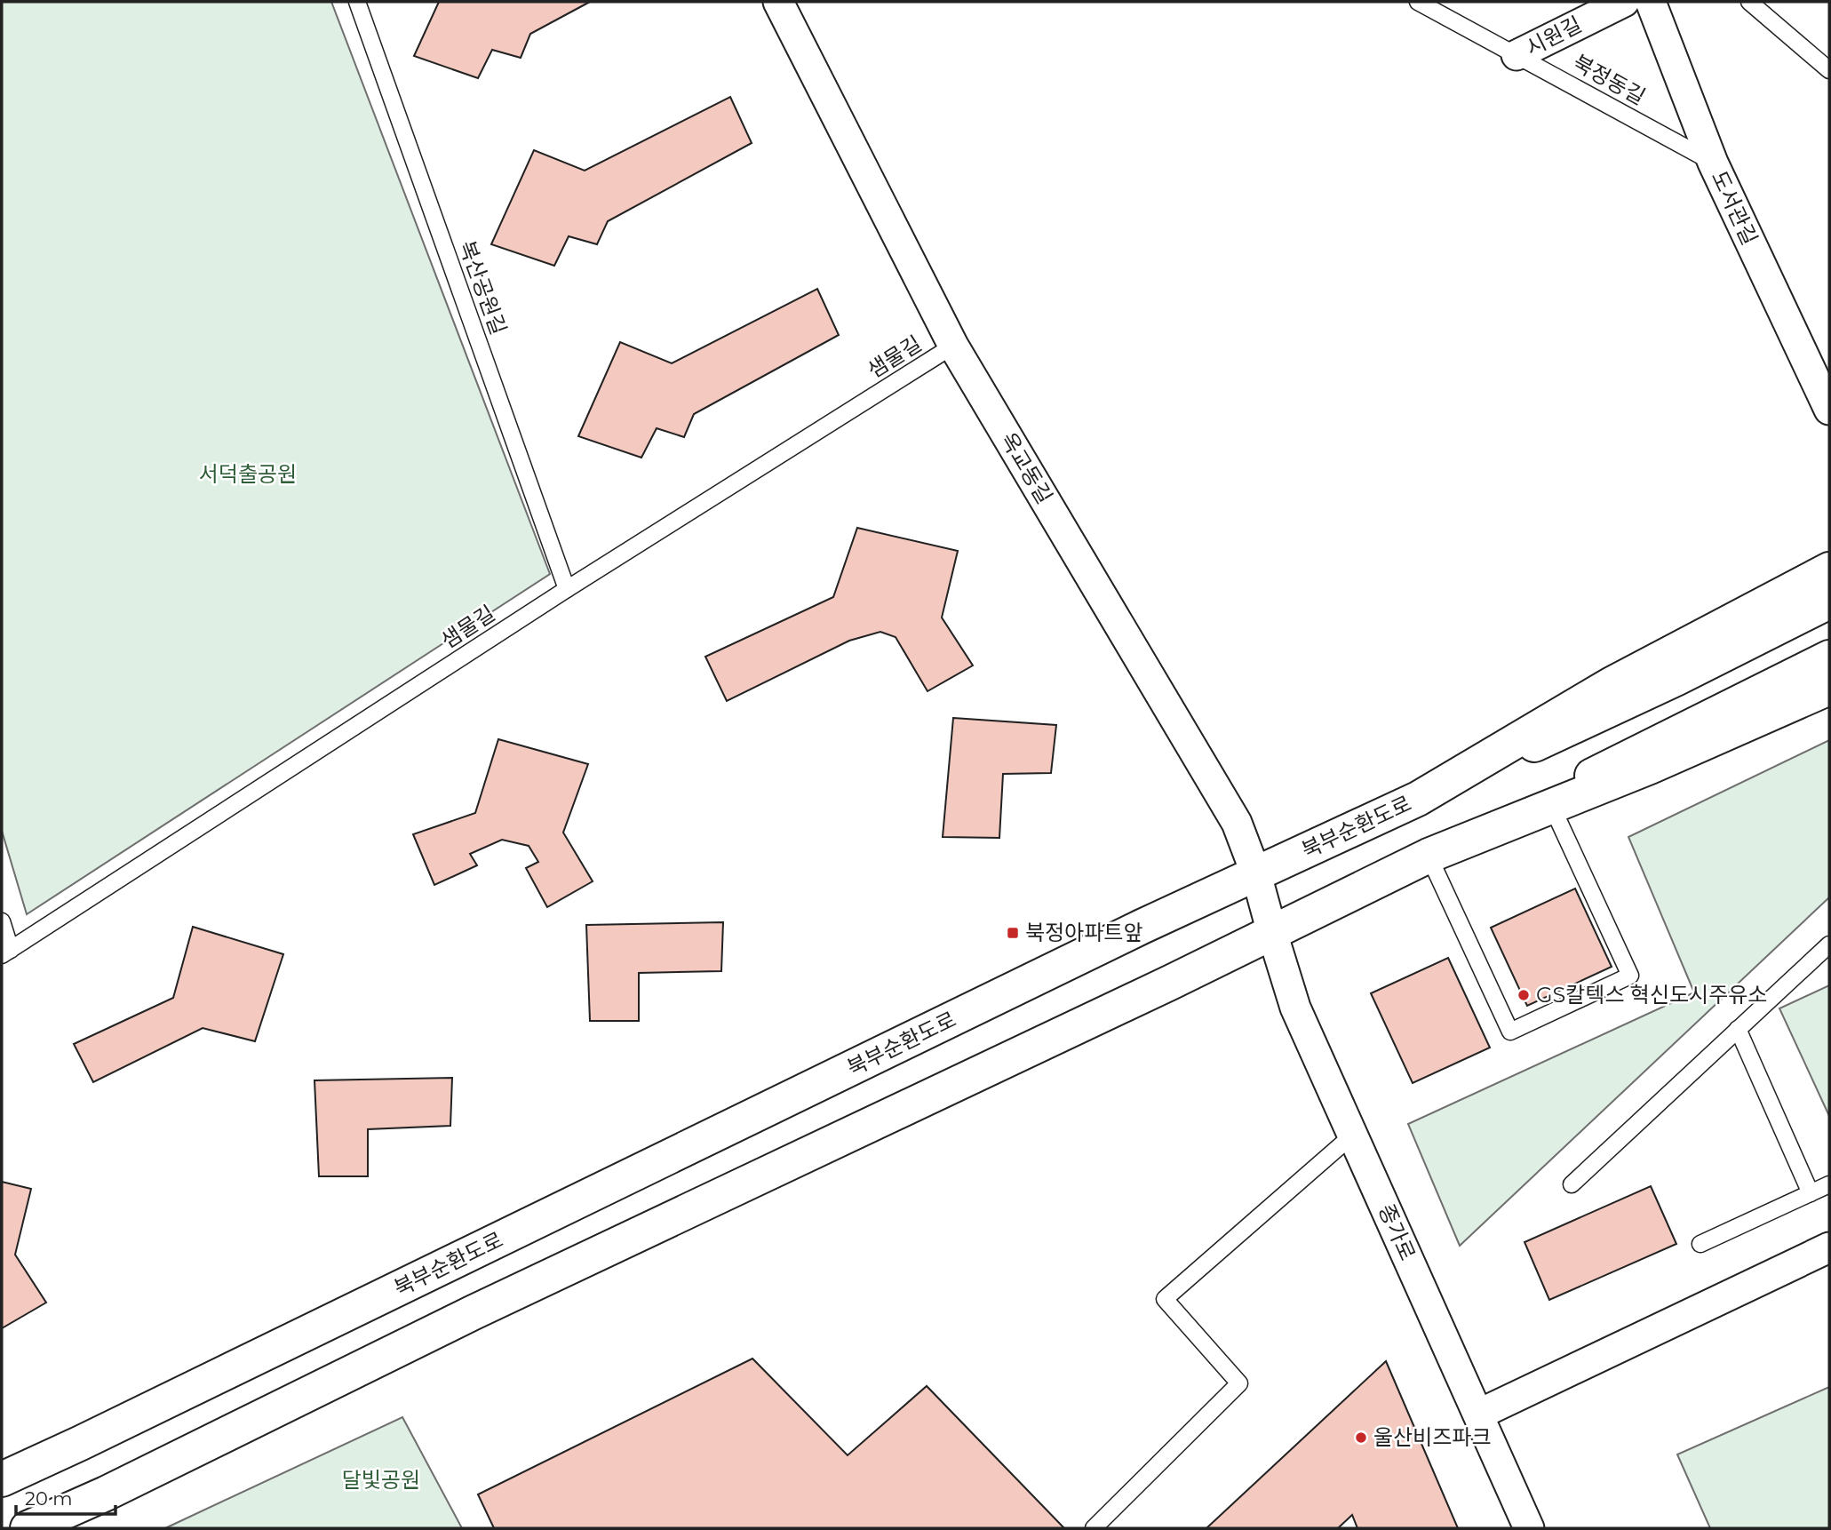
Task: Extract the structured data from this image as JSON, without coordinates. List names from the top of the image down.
{
  "streets": {
    "main road": ["북부순환도로"],
    "street": [
      "시원길",
      "도서관길",
      "옥교동길",
      "종가로"
    ],
    "lane": ["북정동길", "복산공원길", "샘물길"]
  },
  "crossings": [
    ["시원길", "북정동길"],
    ["북정동길", "도서관길"],
    ["복산공원길", "샘물길"],
    ["샘물길", "옥교동길"],
    ["옥교동길", "북부순환도로"],
    ["옥교동길", "종가로"]
  ],
  "parks": ["서덕출공원", "달빛공원"],
  "places": {
    "transit": ["북정아파트앞"],
    "other": ["GS칼텍스 혁신도시주유소", "울산비즈파크"]
  },
  "scale_bar": "20 m"
}
